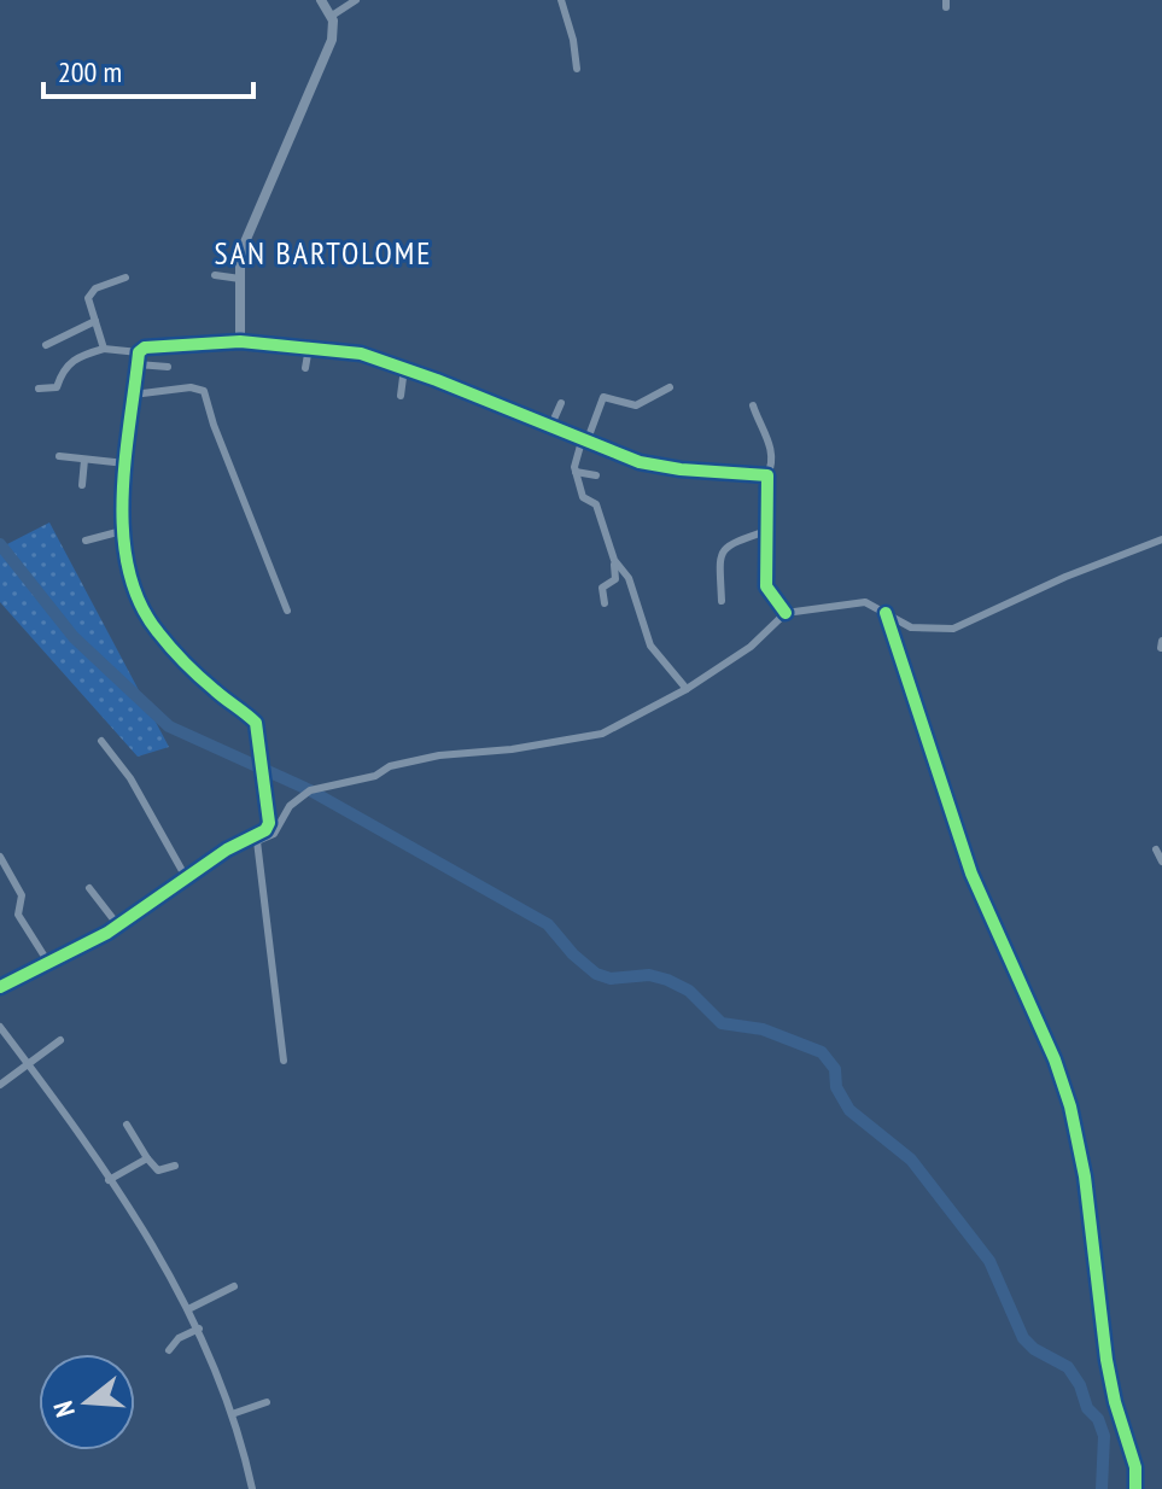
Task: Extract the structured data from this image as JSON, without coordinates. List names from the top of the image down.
{
  "districts": ["SAN BARTOLOME"],
  "scale_bar": "200 m",
  "north": "left"
}
